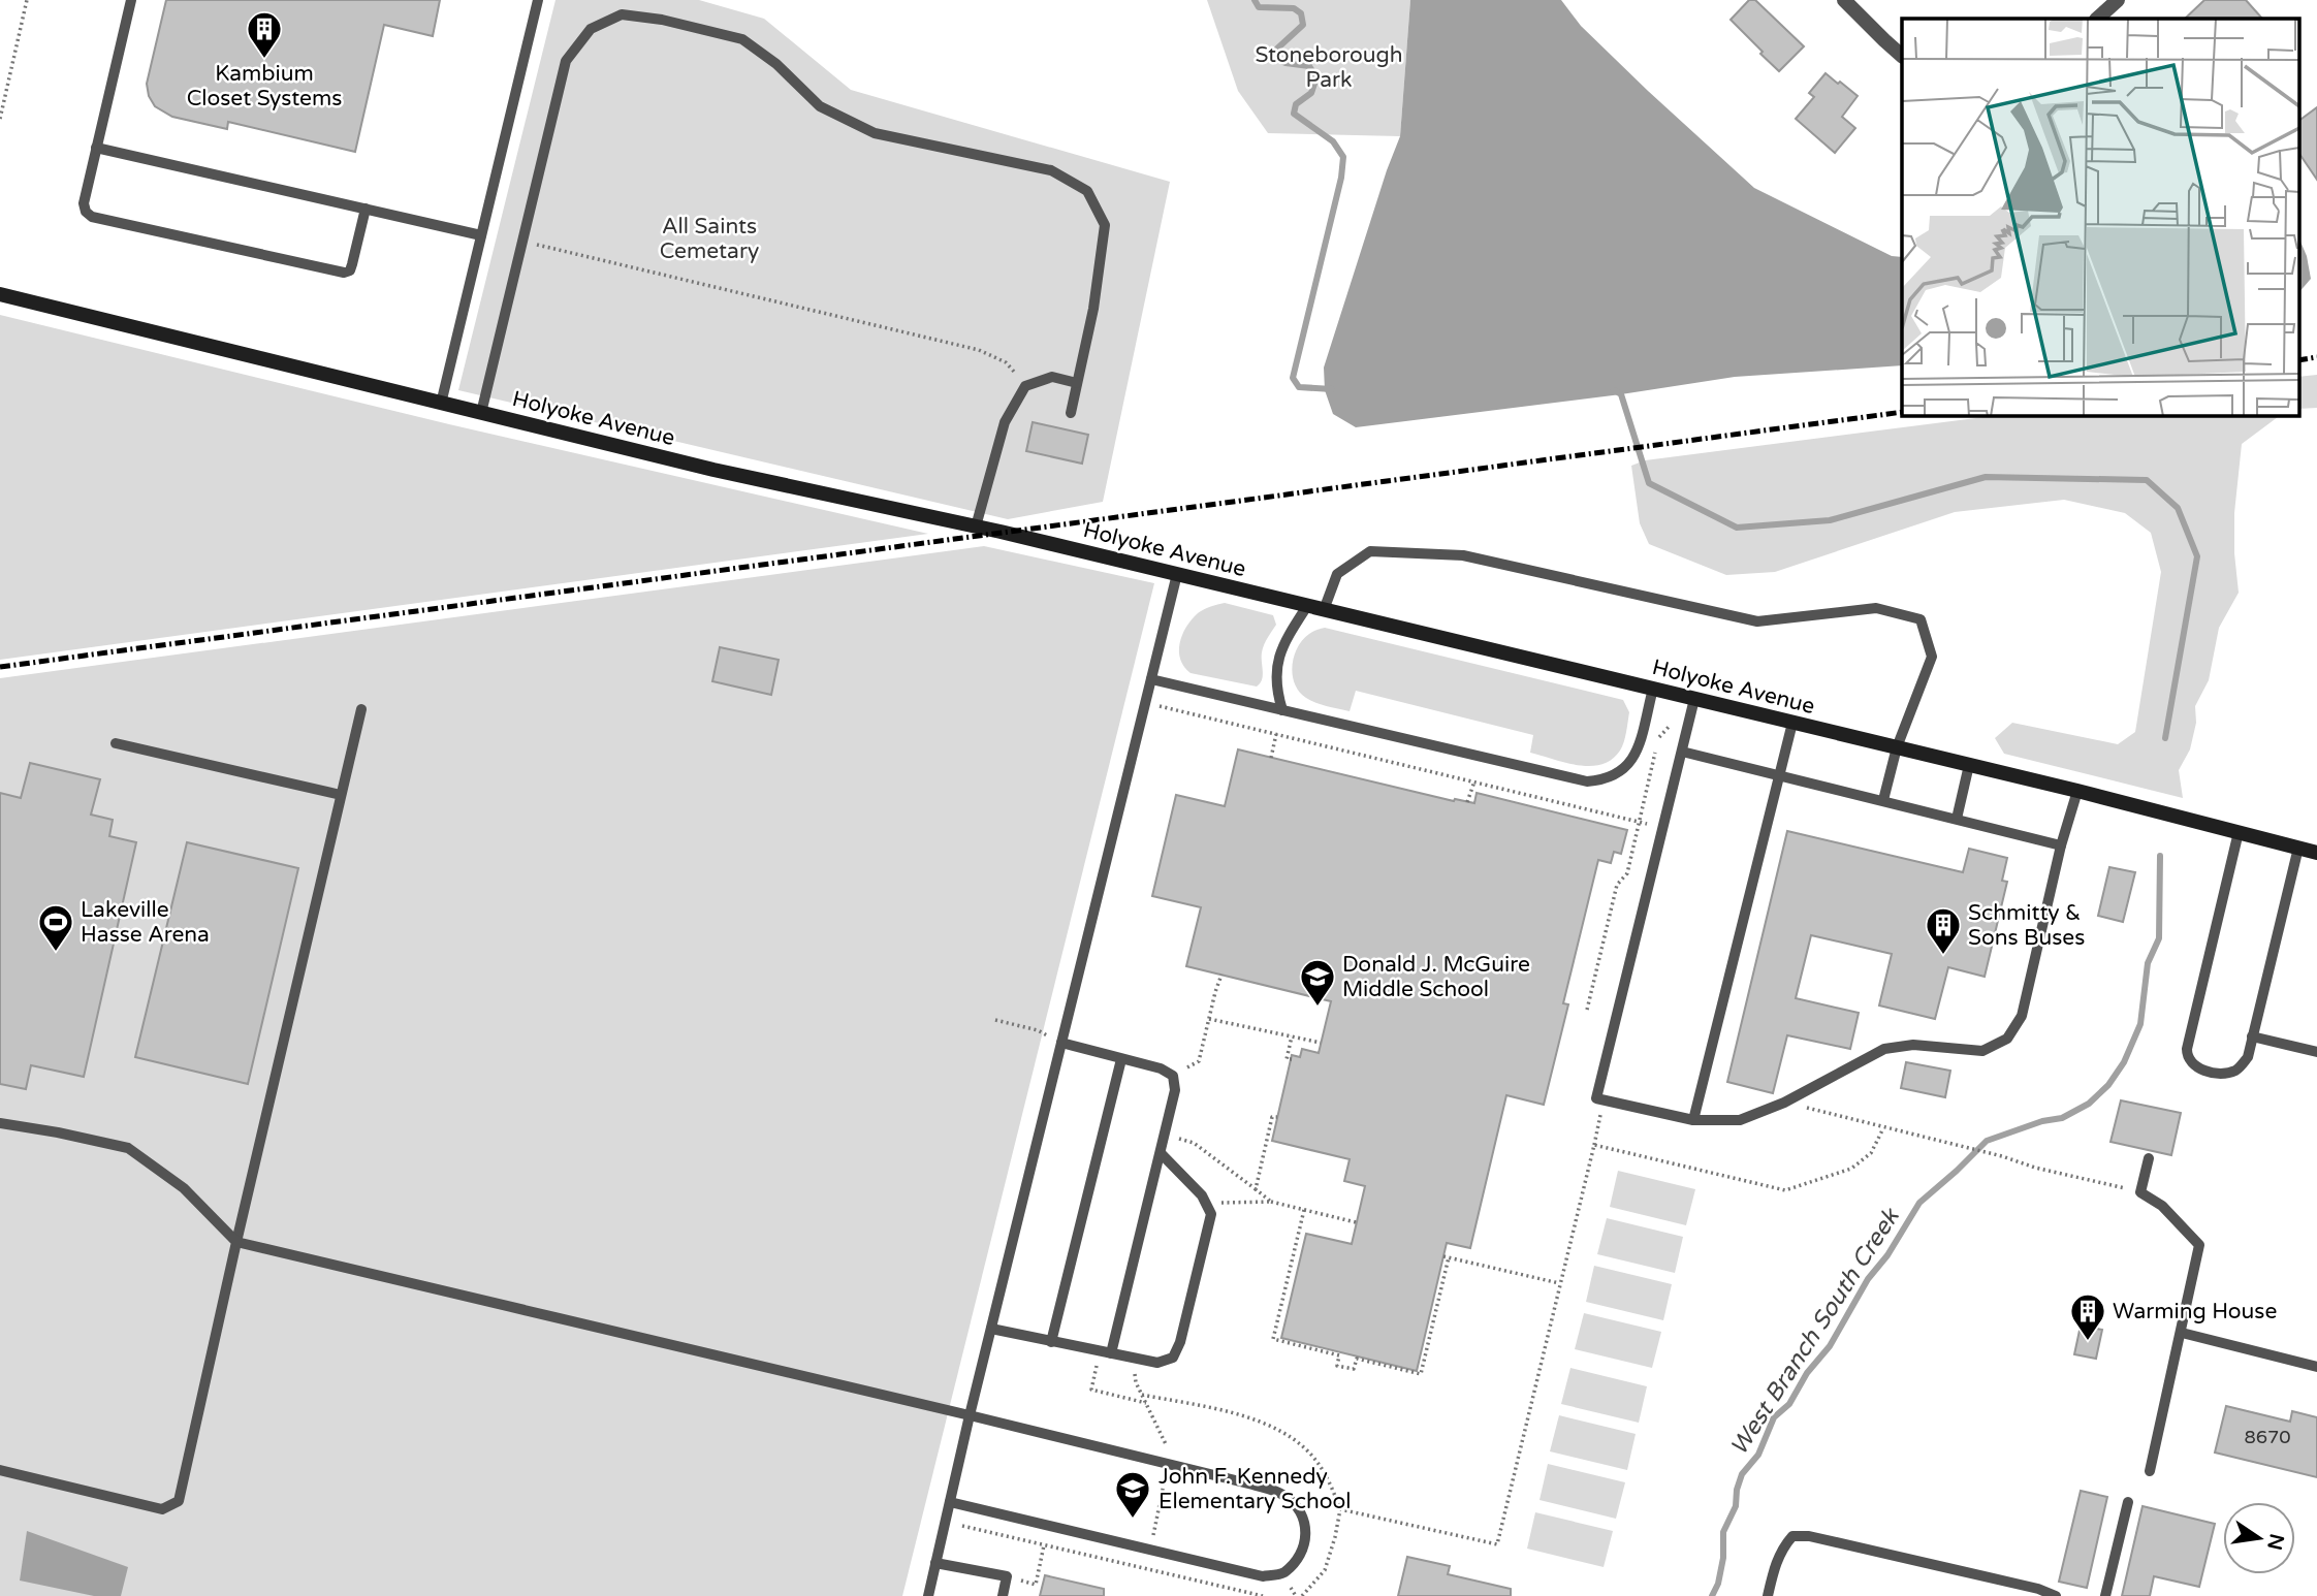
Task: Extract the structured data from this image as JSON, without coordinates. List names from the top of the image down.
{
  "streets": {
    "street": ["Holyoke Avenue"]
  },
  "water": ["West Branch South Creek"],
  "parks": ["Stoneborough Park", "All Saints Cemetary"],
  "places": {
    "building": ["Kambium Closet Systems", "Schmitty & Sons Buses", "Warming House"],
    "sports": ["Lakeville Hasse Arena"],
    "school or university": ["Donald J. McGuire Middle School", "John F. Kennedy Elementary School"]
  },
  "house_numbers": ["8670"],
  "north": "right"
}
